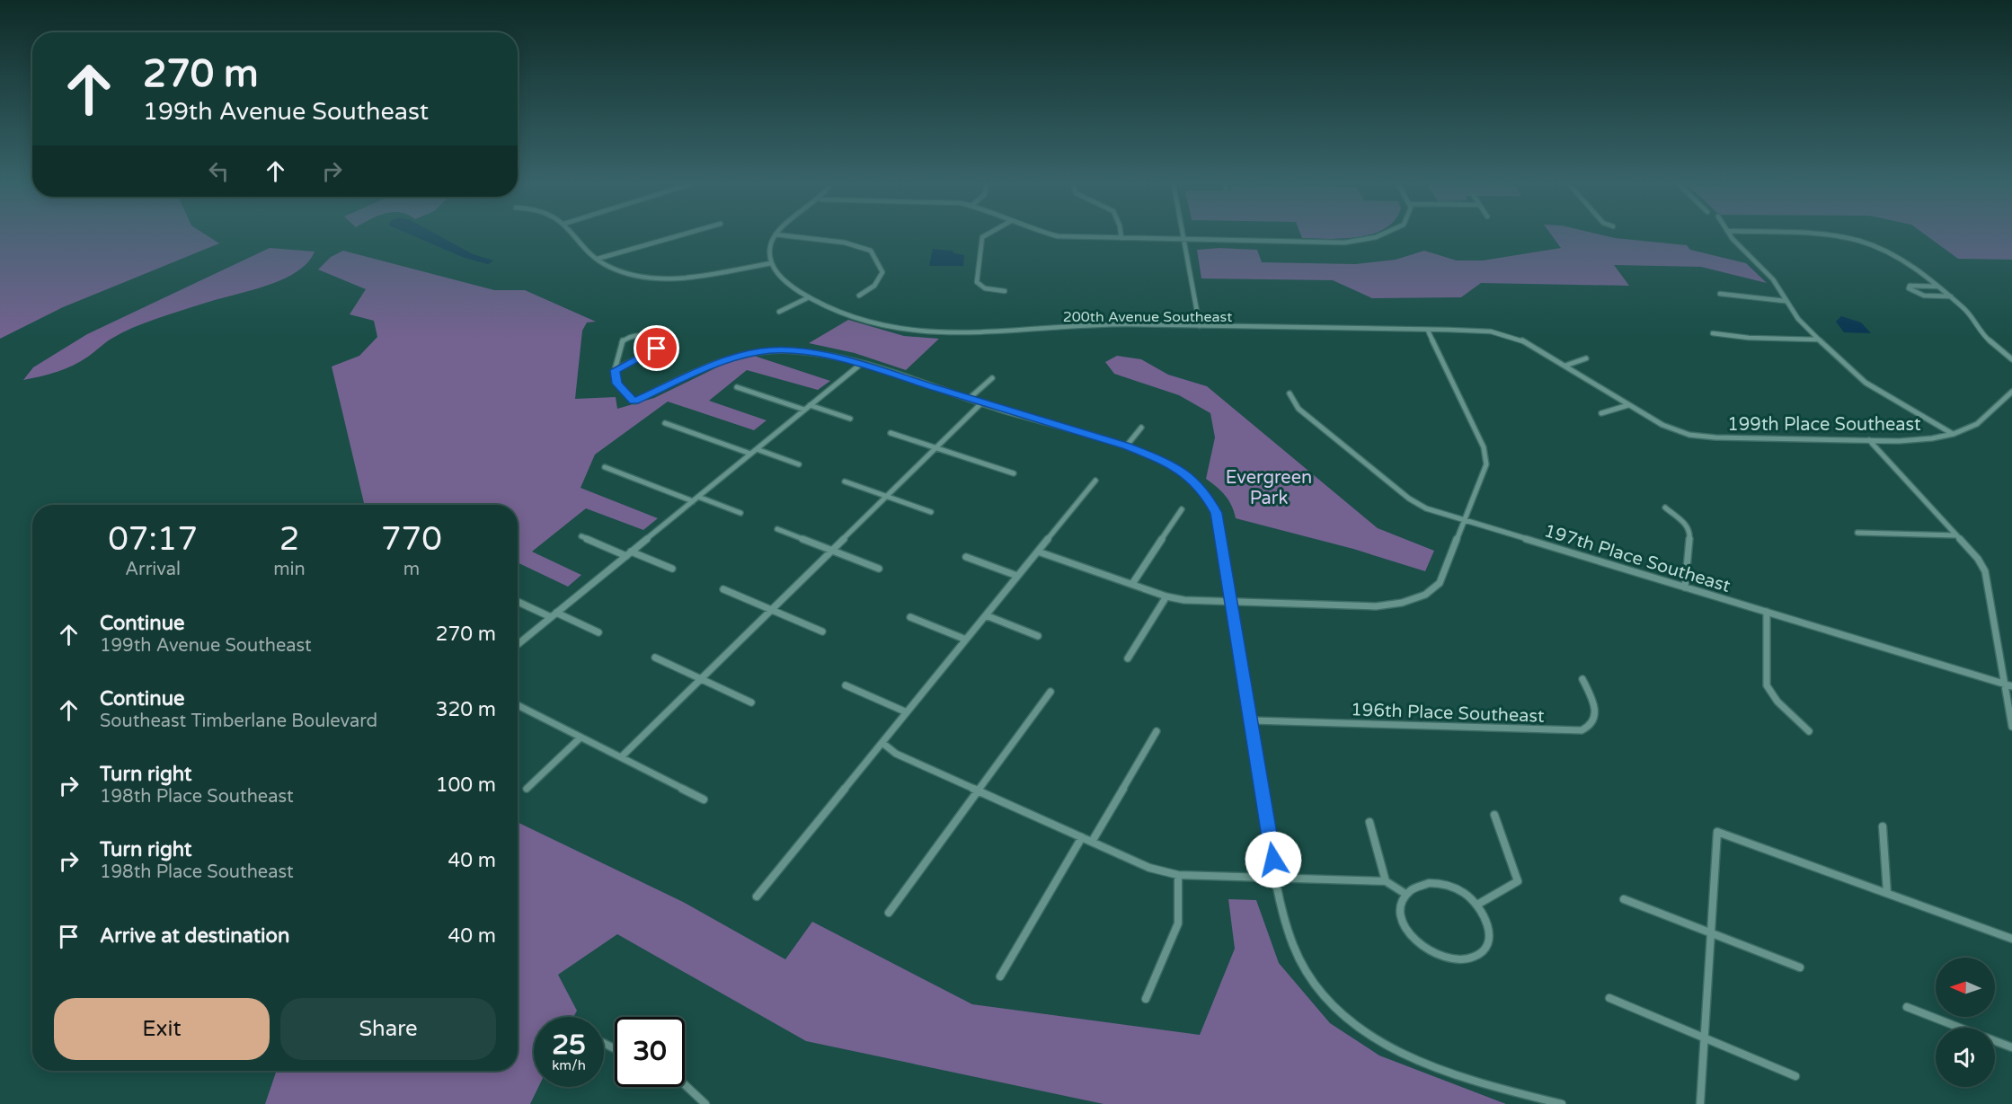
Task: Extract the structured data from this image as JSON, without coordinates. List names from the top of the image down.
{
  "streets": {
    "street": [
      "200th Avenue Southeast",
      "199th Place Southeast",
      "197th Place Southeast",
      "196th Place Southeast"
    ]
  },
  "crossings": [
    ["200th Avenue Southeast", "199th Place Southeast"]
  ],
  "parks": ["Evergreen Park"],
  "north": "left",
  "page": {
    "turn": ["270 m", "199th Avenue Southeast"],
    "eta": [
      "07:17",
      "Arrival",
      "2",
      "min",
      "770",
      "m"
    ],
    "list": [
      {
        "name": "Continue",
        "note": "199th Avenue Southeast",
        "value": "270 m"
      },
      {
        "name": "Continue",
        "note": "Southeast Timberlane Boulevard",
        "value": "320 m"
      },
      {
        "name": "Turn right",
        "note": "198th Place Southeast",
        "value": "100 m"
      },
      {
        "name": "Turn right",
        "note": "198th Place Southeast",
        "value": "40 m"
      },
      {
        "name": "Arrive at destination",
        "value": "40 m"
      }
    ],
    "buttons": ["Exit", "Share"],
    "speed": "25 km/h",
    "limit": "30"
  }
}
